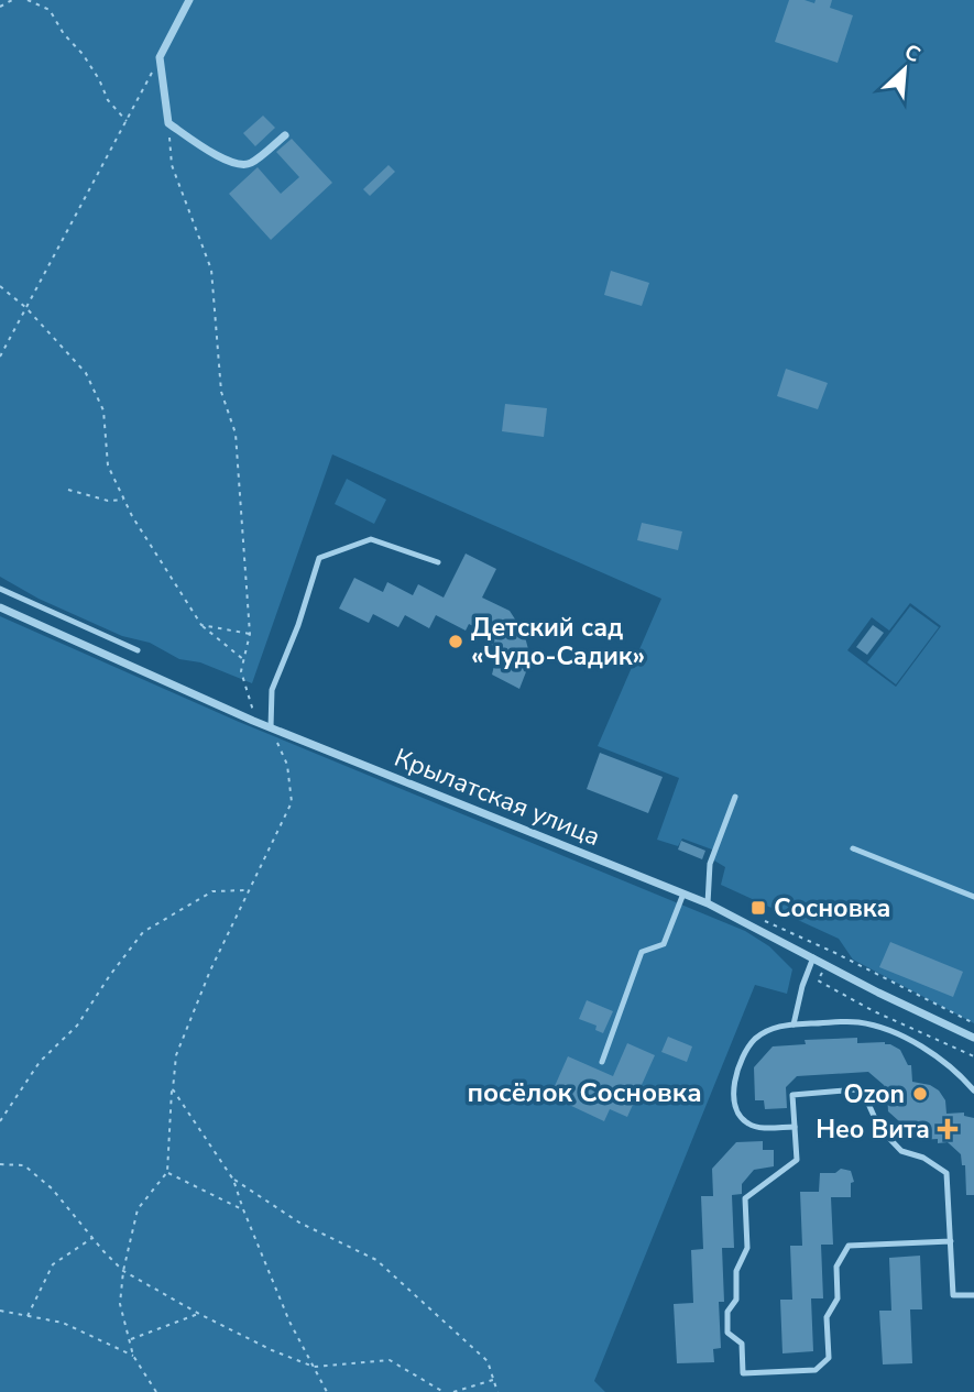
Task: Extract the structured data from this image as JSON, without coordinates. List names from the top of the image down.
{
  "streets": {
    "street": ["Крылатская улица"]
  },
  "districts": ["посёлок Сосновка"],
  "places": {
    "other": ["Детский сад «Чудо-Садик»", "Ozon"],
    "transit": ["Сосновка"],
    "health": ["Нео Вита"]
  },
  "north": "top right"
}
